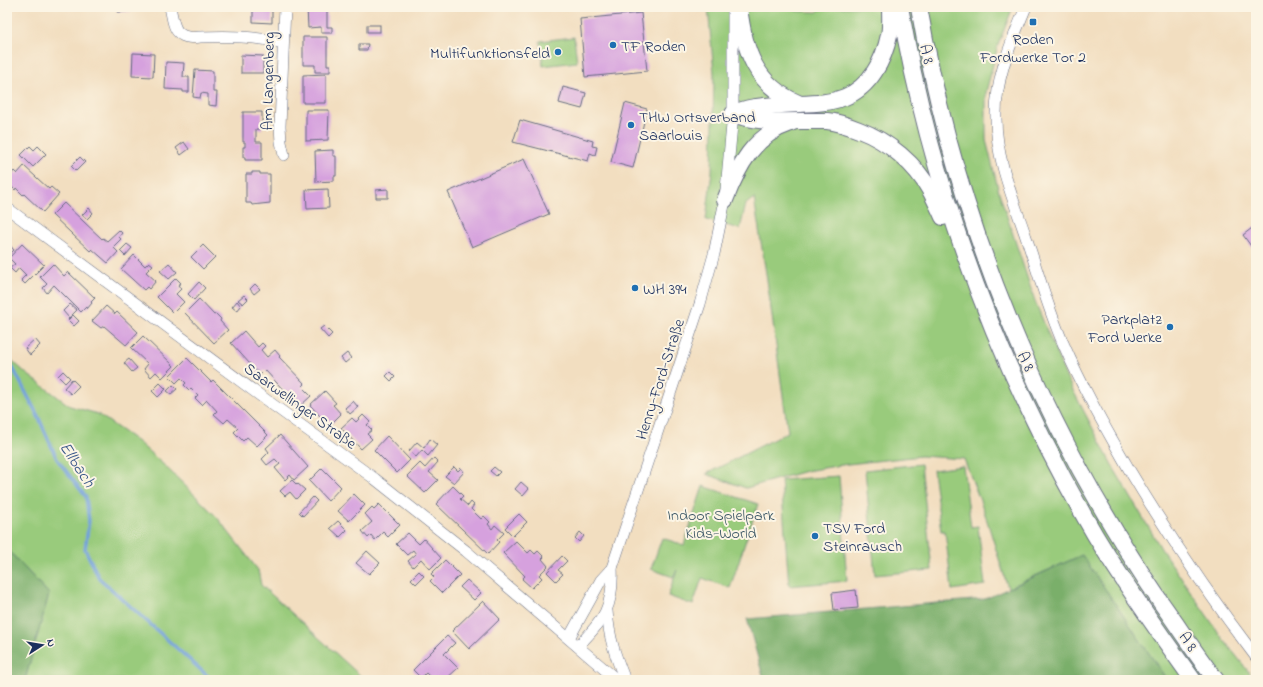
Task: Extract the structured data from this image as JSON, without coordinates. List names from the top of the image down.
{
  "streets": {
    "highway": ["A 8"],
    "street": ["Am Langenberg", "Henry-Ford-Straße", "Saarwellinger Straße"]
  },
  "crossings": [
    ["Henry-Ford-Straße", "Saarwellinger Straße"]
  ],
  "water": ["Ellbach"],
  "parks": ["Indoor Spielpark Kids-World"],
  "places": {
    "transit": ["Roden Fordwerke Tor 2"],
    "other": [
      "TF Roden",
      "Multifunktionsfeld",
      "THW Ortsverband Saarlouis",
      "WH 394",
      "Parkplatz Ford Werke",
      "TSV Ford Steinrausch"
    ]
  },
  "north": "right"
}
